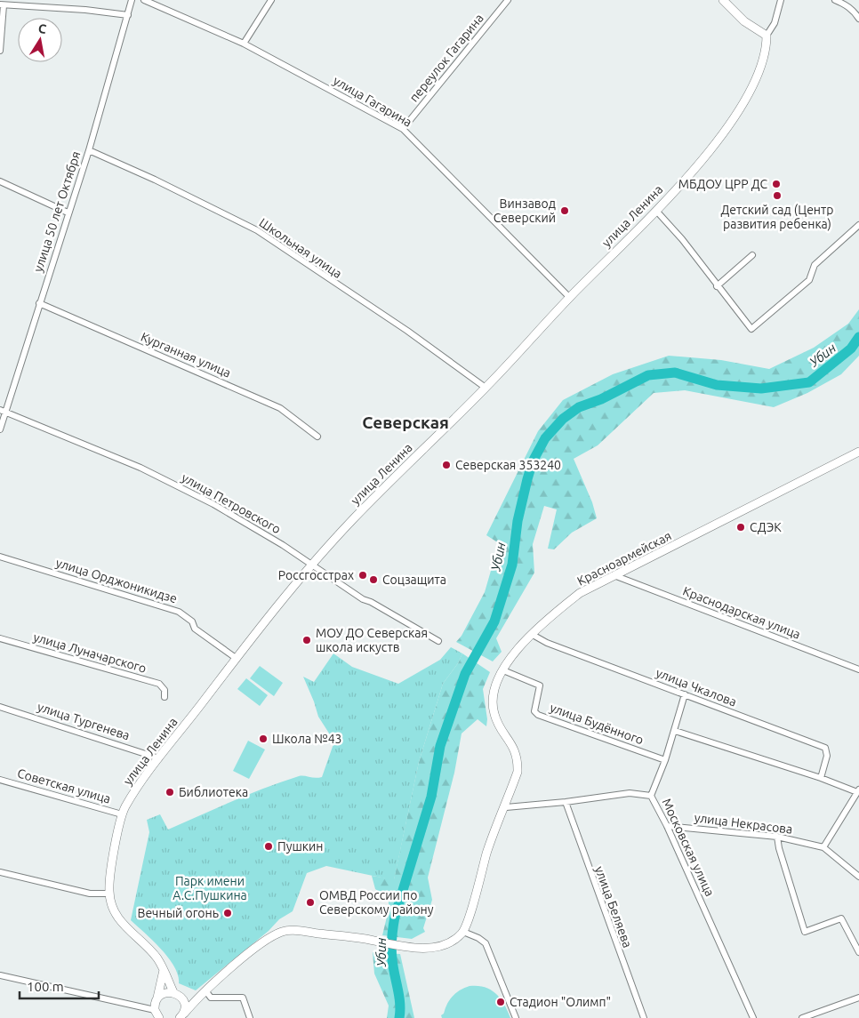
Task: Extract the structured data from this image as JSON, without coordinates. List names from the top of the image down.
{
  "streets": {
    "street": [
      "переулок Гагарина",
      "улица Гагарина",
      "улица 50 лет Октября",
      "улица Ленина",
      "Школьная улица",
      "Курганная улица",
      "улица Петровского",
      "Красноармейская",
      "улица Орджоникидзе",
      "Краснодарская улица",
      "улица Луначарского",
      "улица Чкалова",
      "улица Тургенева",
      "улица Будённого",
      "Советская улица",
      "улица Некрасова",
      "Московская улица",
      "улица Беляева"
    ]
  },
  "crossings": [
    ["переулок Гагарина", "улица Гагарина"],
    ["улица Гагарина", "улица Ленина"],
    ["улица 50 лет Октября", "Школьная улица"],
    ["улица 50 лет Октября", "Курганная улица"],
    ["улица 50 лет Октября", "улица Петровского"],
    ["улица Ленина", "Школьная улица"],
    ["улица Ленина", "улица Петровского"],
    ["улица Ленина", "улица Орджоникидзе"],
    ["улица Ленина", "улица Тургенева"],
    ["улица Ленина", "Советская улица"],
    ["Красноармейская", "Краснодарская улица"],
    ["Красноармейская", "улица Чкалова"],
    ["Красноармейская", "улица Будённого"],
    ["Красноармейская", "Московская улица"],
    ["улица Некрасова", "Московская улица"],
    ["Московская улица", "улица Беляева"]
  ],
  "districts": ["Северская"],
  "water": ["Убин"],
  "parks": ["Парк имени А.С.Пушкина"],
  "places": [
    "МБДОУ ЦРР ДС",
    "Детский сад (Центр развития ребенка)",
    "Винзавод Северский",
    "Северская 353240",
    "СДЭК",
    "Россгосстрах",
    "Соцзащита",
    "МОУ ДО Северская школа искуств",
    "Школа №43",
    "Библиотека",
    "Пушкин",
    "ОМВД России по Северскому району",
    "Вечный огонь",
    "Стадион \"Олимп\""
  ],
  "scale_bar": "100 m",
  "north": "top"
}
